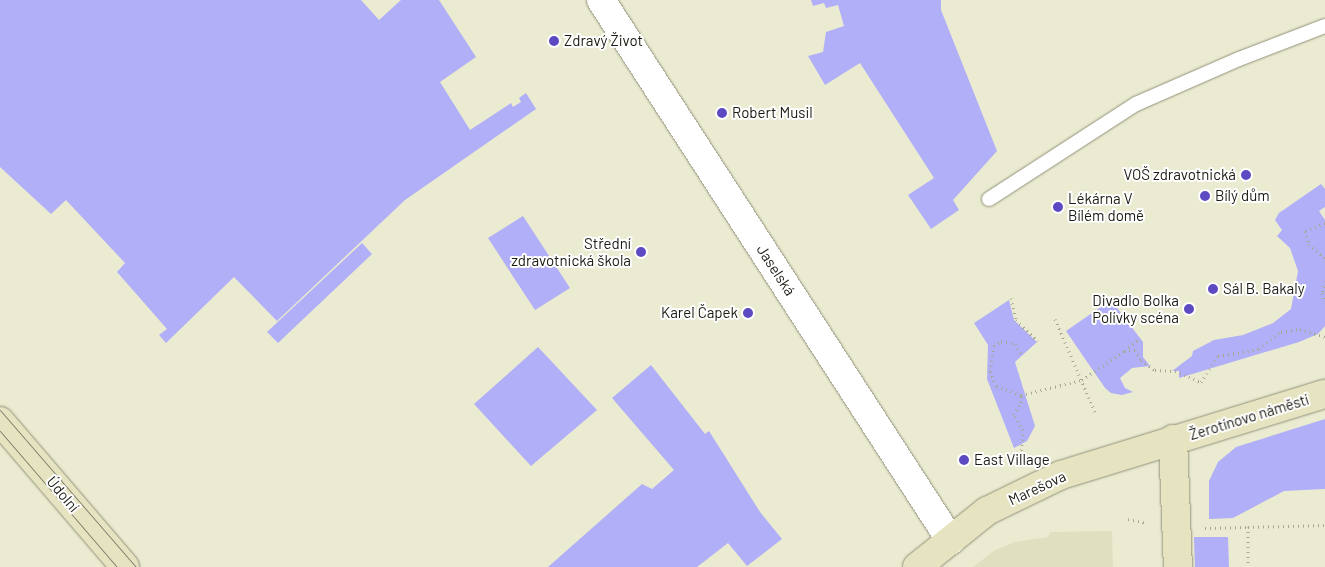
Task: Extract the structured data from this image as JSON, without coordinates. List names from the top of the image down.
{
  "streets": {
    "street": [
      "Jaselská",
      "Žerotínovo náměstí",
      "Marešova",
      "Údolní"
    ]
  },
  "crossings": [
    ["Jaselská", "Marešova"],
    ["Žerotínovo náměstí", "Marešova"]
  ],
  "places": [
    "Zdravý Život",
    "Robert Musil",
    "VOŠ zdravotnická",
    "Bílý dům",
    "Lékárna V Bílém domě",
    "Střední zdravotnická škola",
    "Sál B. Bakaly",
    "Divadlo Bolka Polívky scéna",
    "Karel Čapek",
    "East Village"
  ]
}
